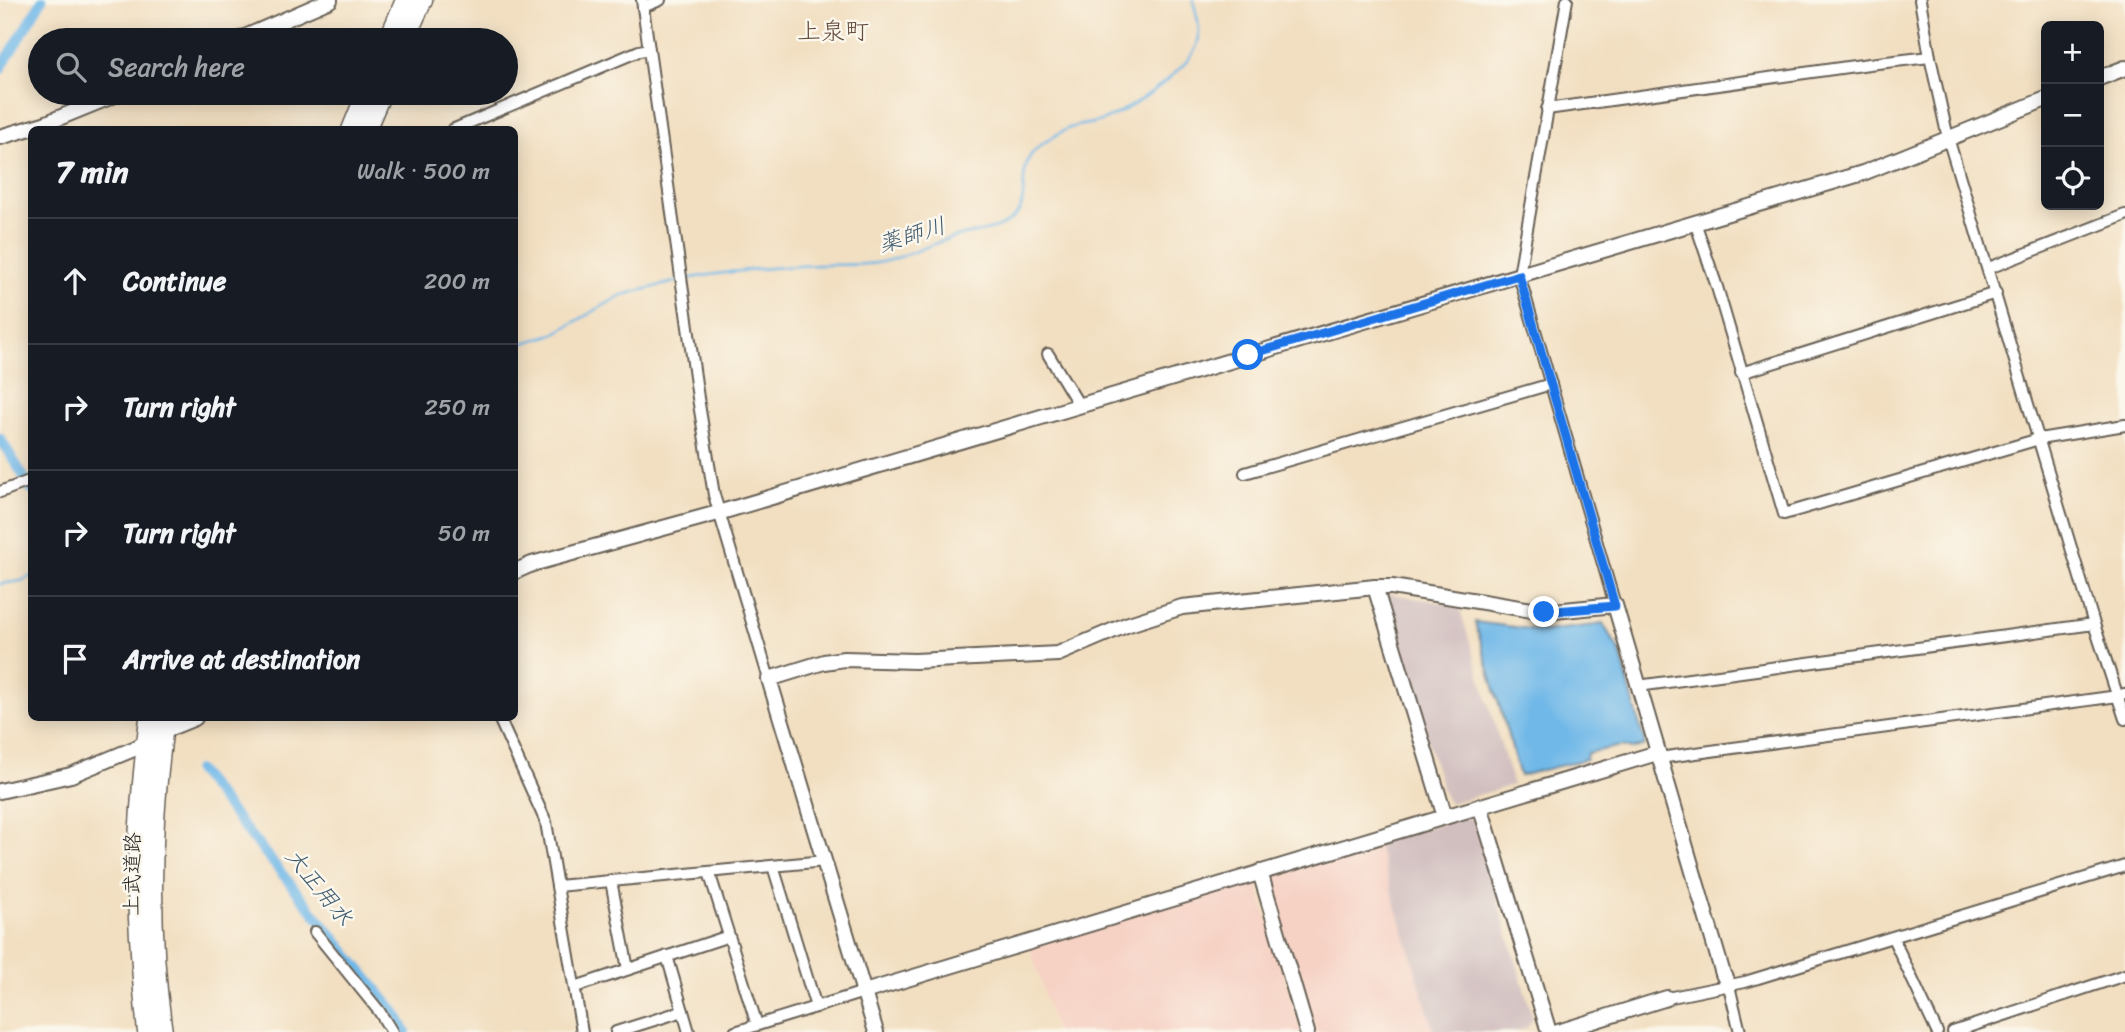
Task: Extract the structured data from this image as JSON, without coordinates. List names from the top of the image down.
{
  "streets": {
    "highway": ["上武道路"]
  },
  "districts": ["上泉町"],
  "water": ["薬師川", "大正用水"],
  "page": {
    "map_buttons": ["+", "−"],
    "search": "Search here",
    "heading": ["7 min", "Walk · 500 m"],
    "list": [
      ["Continue", "200 m"],
      ["Turn right", "250 m"],
      ["Turn right", "50 m"],
      "Arrive at destination"
    ]
  }
}
